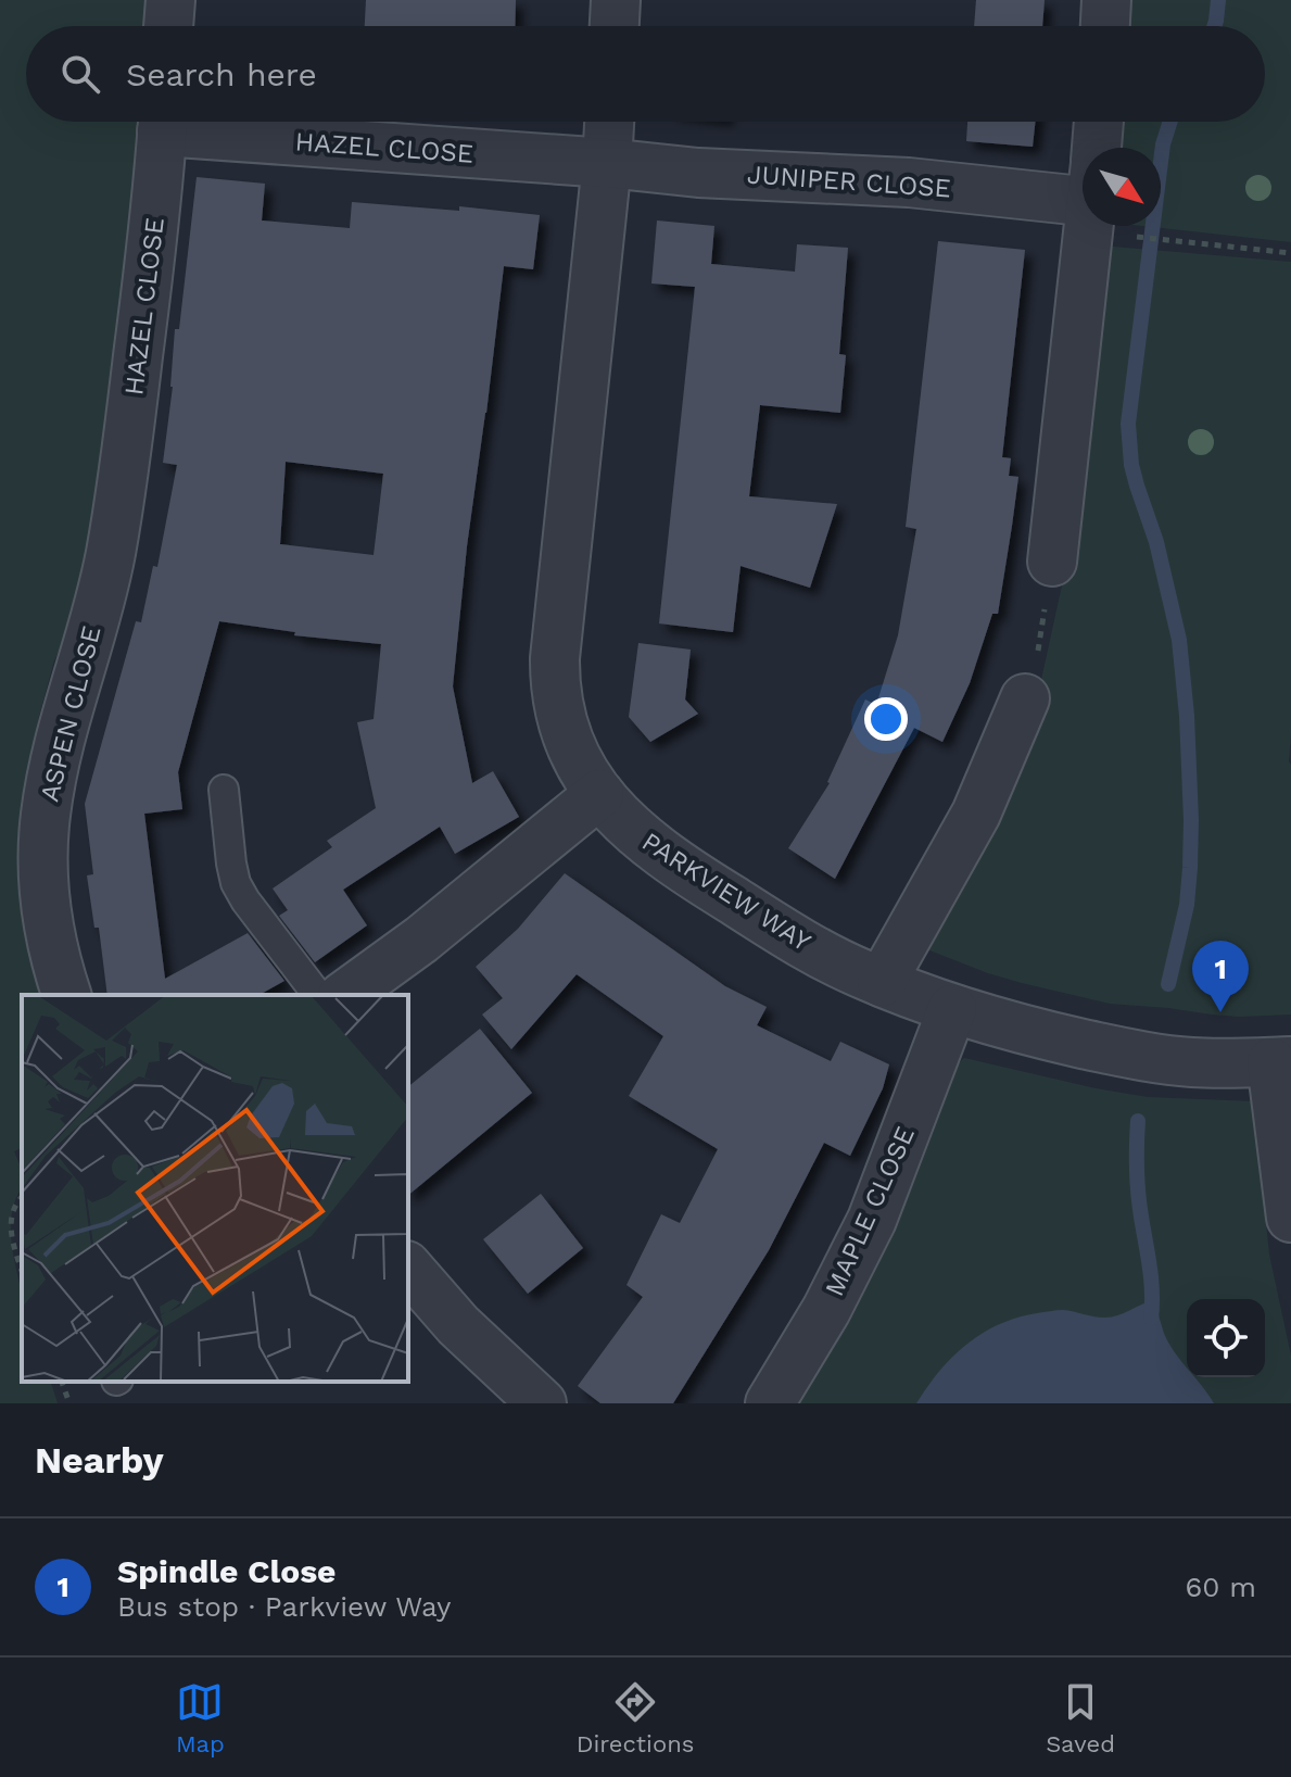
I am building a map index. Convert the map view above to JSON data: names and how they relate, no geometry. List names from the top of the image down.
{
  "streets": {
    "street": [
      "HAZEL CLOSE",
      "JUNIPER CLOSE",
      "ASPEN CLOSE",
      "PARKVIEW WAY",
      "MAPLE CLOSE"
    ]
  },
  "crossings": [
    ["HAZEL CLOSE", "JUNIPER CLOSE"],
    ["HAZEL CLOSE", "ASPEN CLOSE"],
    ["HAZEL CLOSE", "PARKVIEW WAY"],
    ["JUNIPER CLOSE", "PARKVIEW WAY"],
    ["PARKVIEW WAY", "MAPLE CLOSE"]
  ],
  "north": "bottom right",
  "page": {
    "search": "Search here",
    "pins": "1",
    "heading": "Nearby",
    "list": [
      {
        "mark": "1",
        "name": "Spindle Close",
        "note": "Bus stop · Parkview Way",
        "value": "60 m"
      }
    ],
    "nav": ["Map", "Directions", "Saved"]
  }
}
